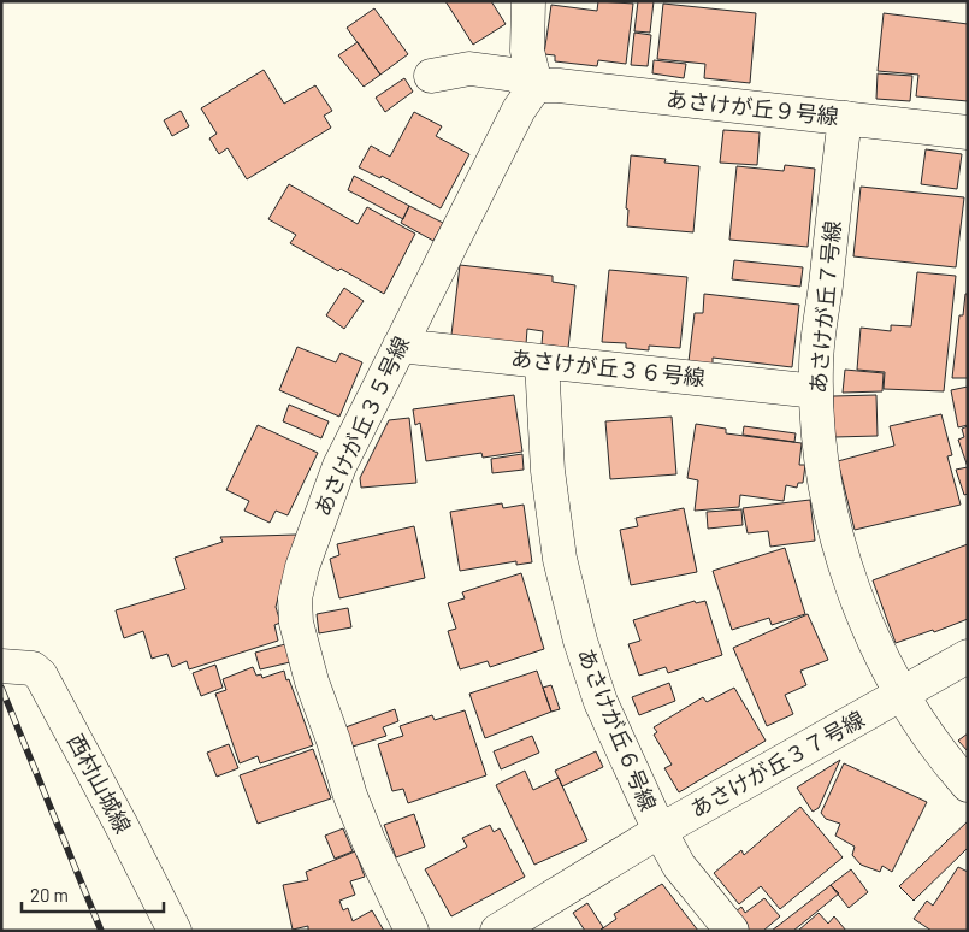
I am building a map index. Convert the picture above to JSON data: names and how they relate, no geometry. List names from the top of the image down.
{
  "streets": {
    "street": [
      "あさけが丘９号線",
      "あさけが丘７号線",
      "あさけが丘３６号線",
      "あさけが丘３５号線",
      "あさけが丘６号線",
      "あさけが丘３７号線",
      "西村山城線"
    ]
  },
  "crossings": [
    ["あさけが丘９号線", "あさけが丘７号線"],
    ["あさけが丘９号線", "あさけが丘３５号線"],
    ["あさけが丘７号線", "あさけが丘３６号線"],
    ["あさけが丘７号線", "あさけが丘３７号線"],
    ["あさけが丘３６号線", "あさけが丘３５号線"],
    ["あさけが丘３６号線", "あさけが丘６号線"],
    ["あさけが丘６号線", "あさけが丘３７号線"]
  ],
  "scale_bar": "20 m"
}
